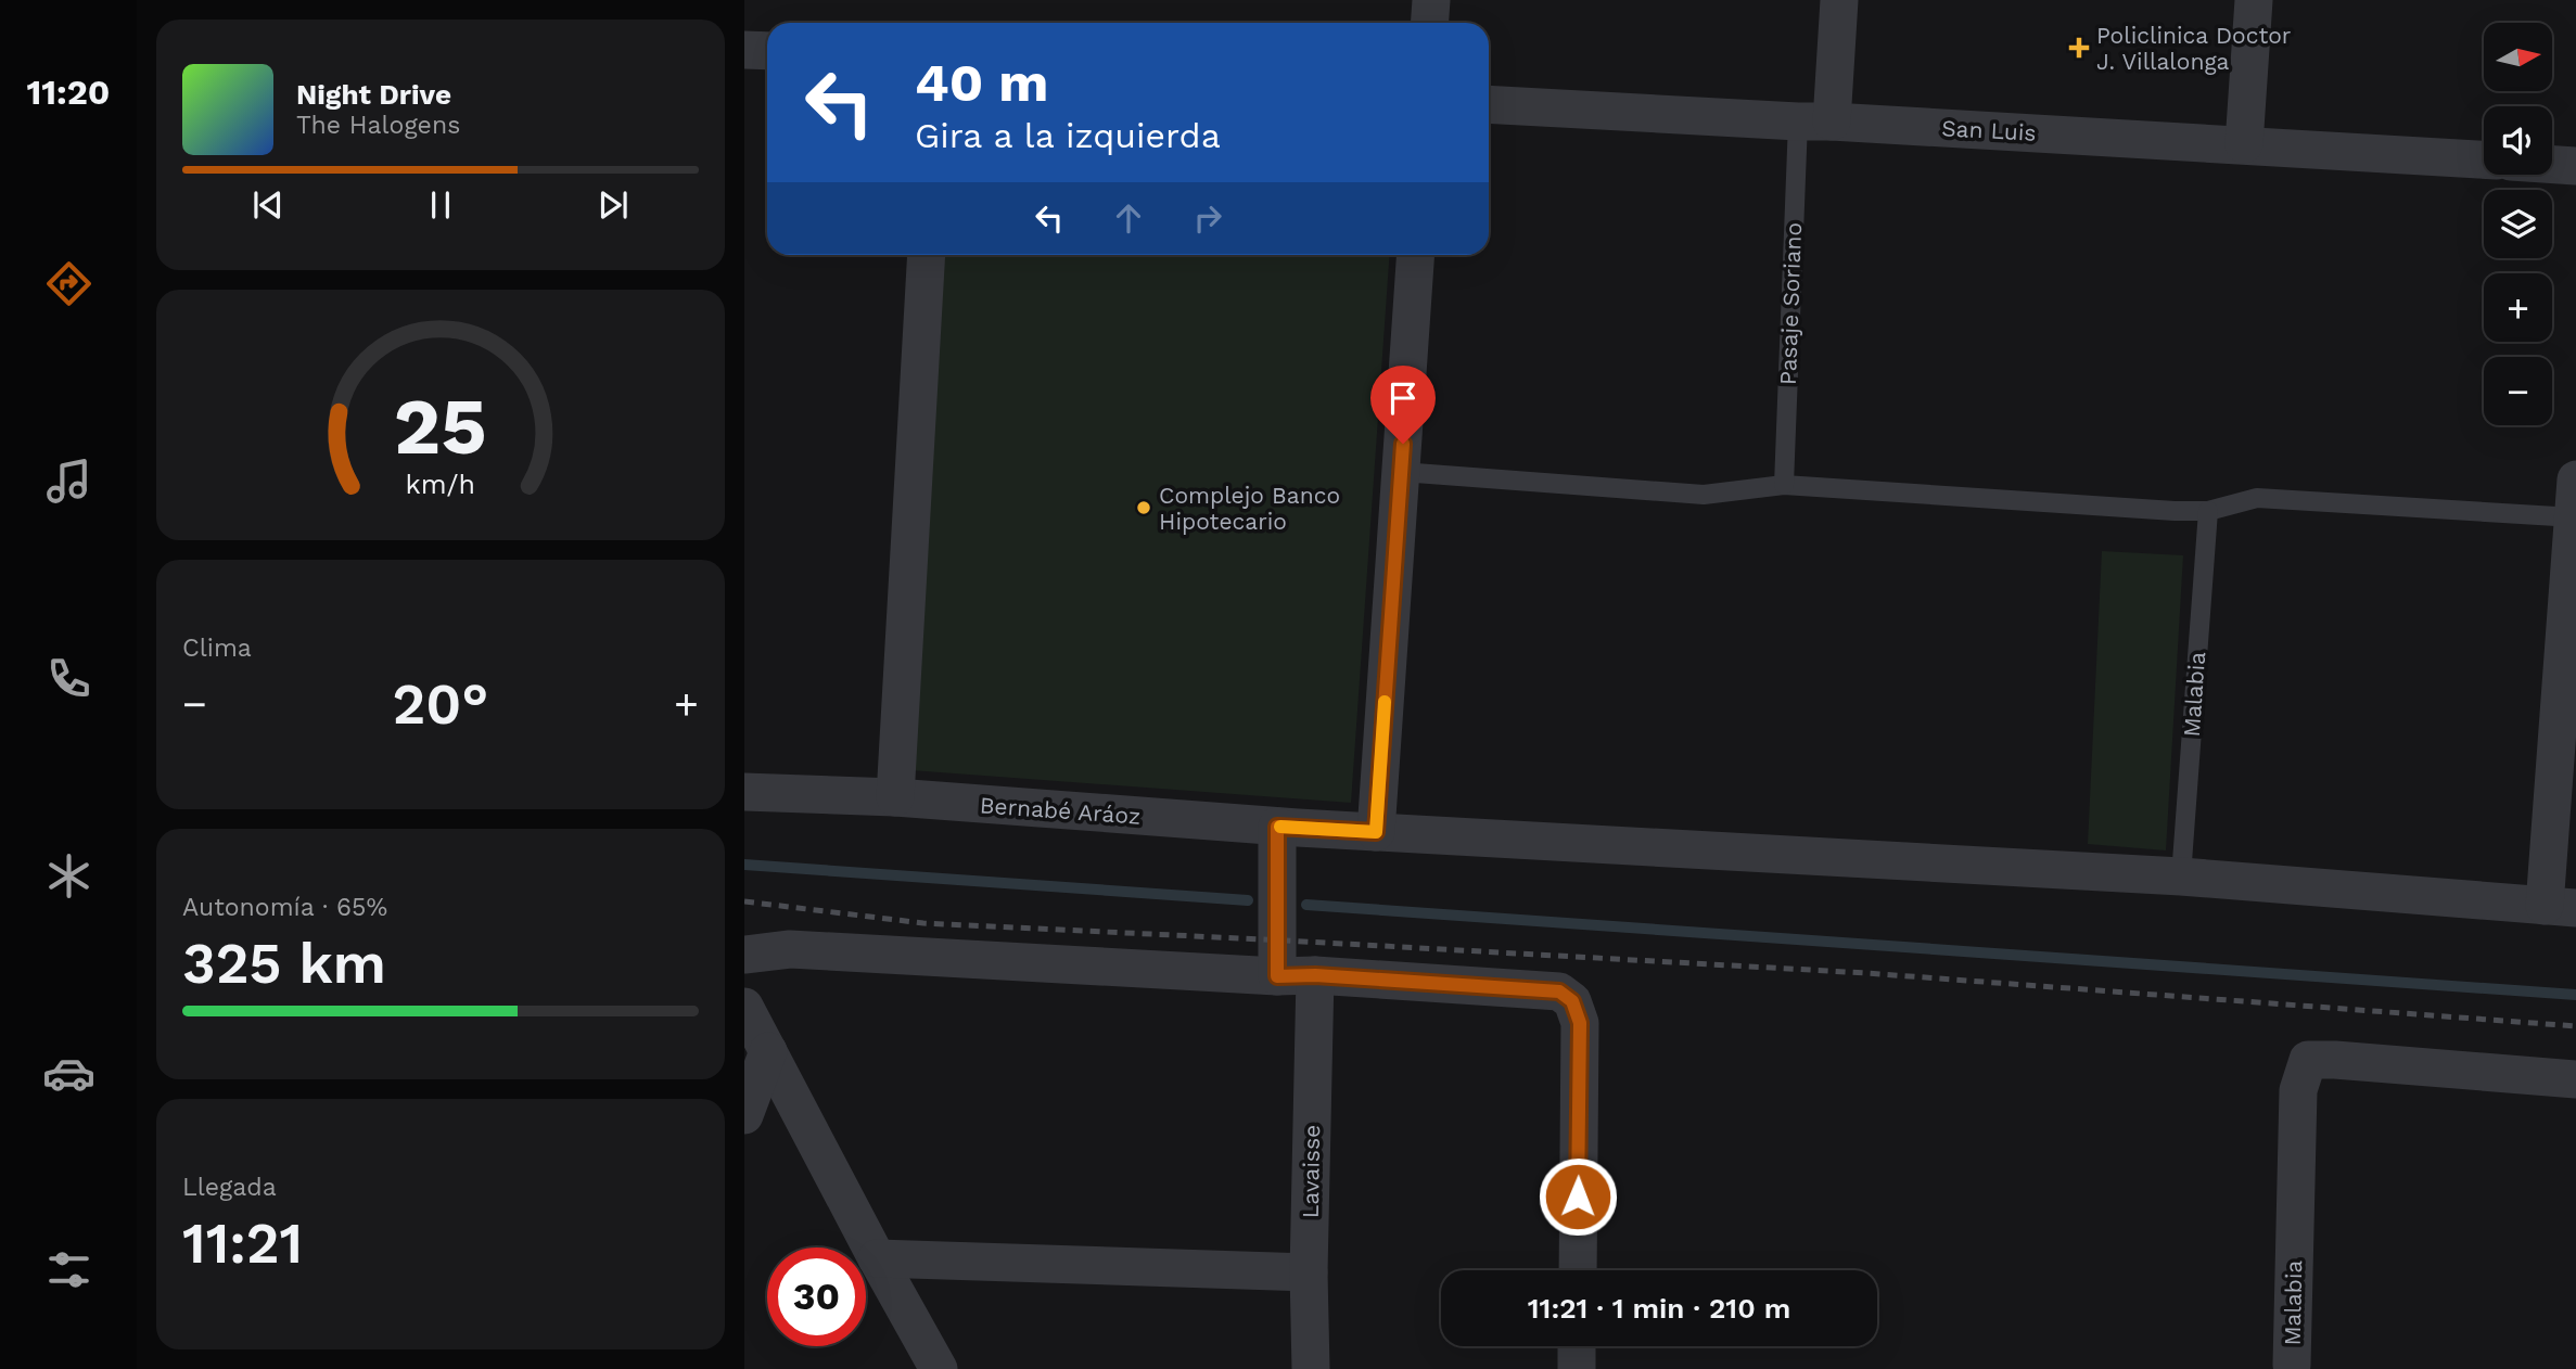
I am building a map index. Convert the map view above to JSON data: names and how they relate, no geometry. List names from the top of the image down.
{
  "streets": {
    "street": [
      "San Luis",
      "Pasaje Soriano",
      "Malabia",
      "Bernabé Aráoz",
      "Lavaisse"
    ]
  },
  "crossings": [
    ["San Luis", "Pasaje Soriano"],
    ["Malabia", "Bernabé Aráoz"]
  ],
  "places": {
    "health": ["Policlinica Doctor J. Villalonga"],
    "other": ["Complejo Banco Hipotecario"]
  },
  "north": "right",
  "page": {
    "tabs": "11:20",
    "map_buttons": ["+", "−"],
    "turn": ["40 m", "Gira a la izquierda"],
    "song": ["Night Drive", "The Halogens"],
    "tile": [
      "Clima",
      ["Autonomía · 65%", "325 km"],
      ["Llegada", "11:21"]
    ],
    "heat": ["−", "20°", "+"],
    "limit": "30",
    "trip": "11:21 · 1 min · 210 m",
    "gauge": ["25", "km/h"]
  }
}
